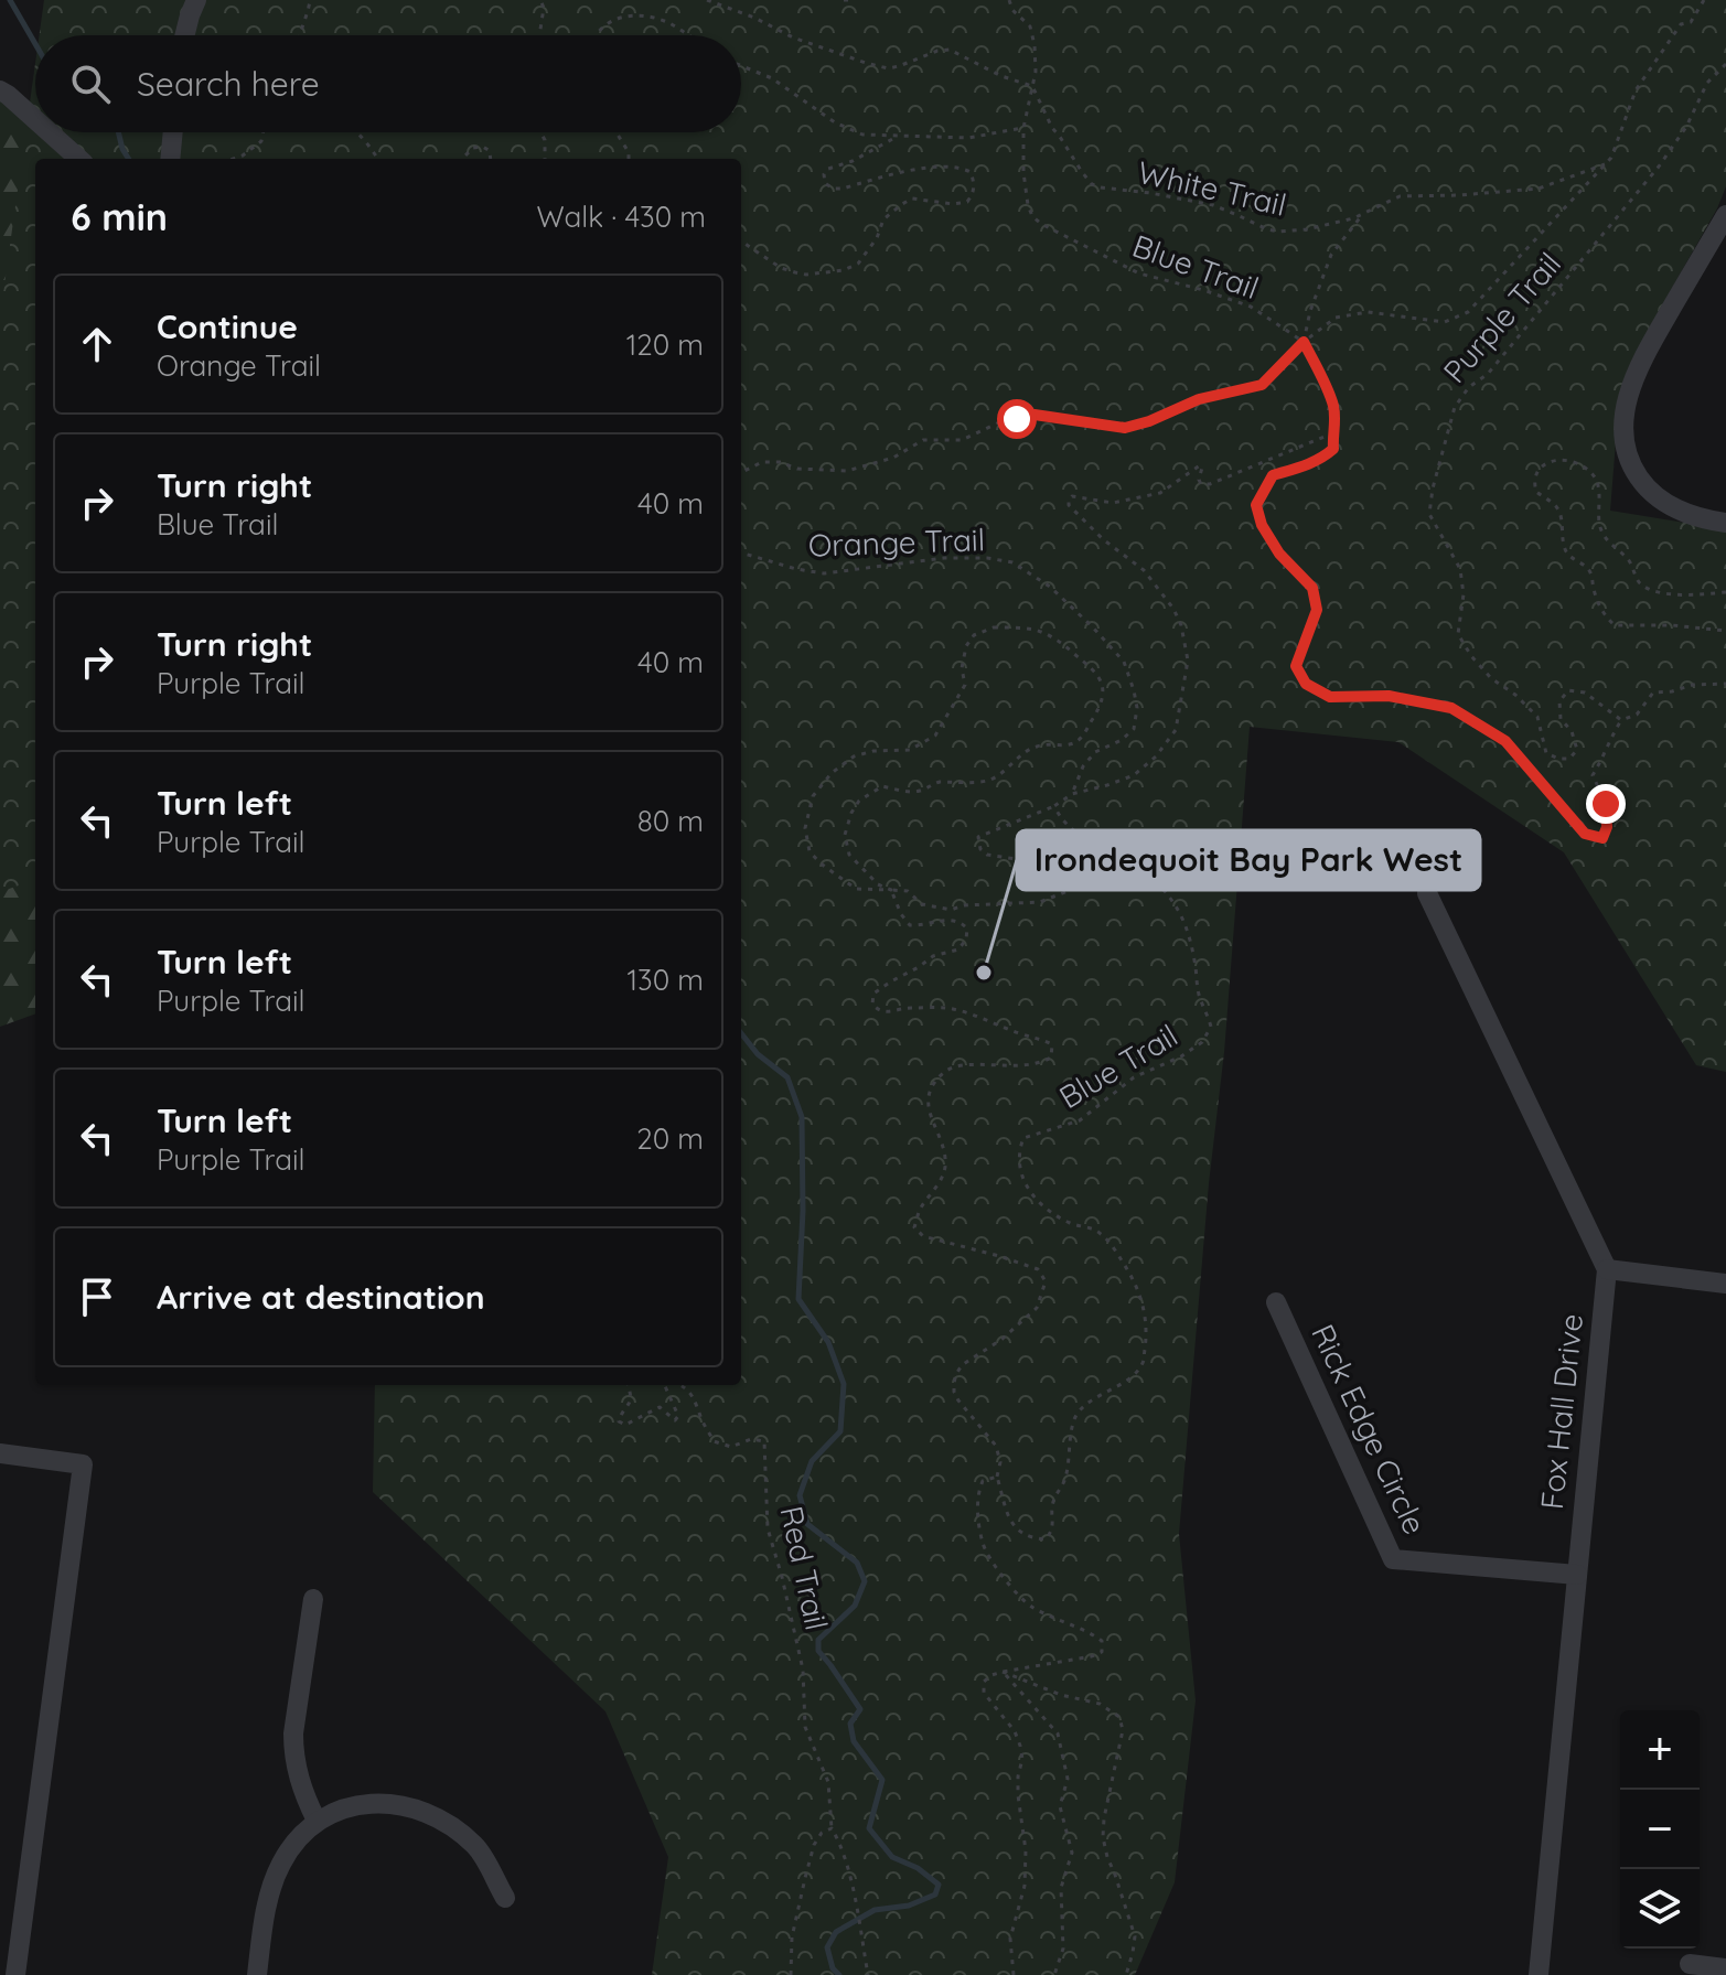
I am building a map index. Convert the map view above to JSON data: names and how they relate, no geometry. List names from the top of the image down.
{
  "streets": {
    "street": ["Fox Hall Drive", "Rick Edge Circle"],
    "path": [
      "White Trail",
      "Blue Trail",
      "Purple Trail",
      "Orange Trail",
      "Red Trail"
    ]
  },
  "crossings": [
    ["White Trail", "Blue Trail"],
    ["White Trail", "Purple Trail"],
    ["Blue Trail", "Purple Trail"],
    ["Fox Hall Drive", "Rick Edge Circle"]
  ],
  "places": ["Irondequoit Bay Park West"],
  "page": {
    "search": "Search here",
    "heading": ["6 min", "Walk · 430 m"],
    "list": [
      ["Continue", "Orange Trail", "120 m"],
      ["Turn right", "Blue Trail", "40 m"],
      ["Turn right", "Purple Trail", "40 m"],
      ["Turn left", "Purple Trail", "80 m"],
      ["Turn left", "Purple Trail", "130 m"],
      ["Turn left", "Purple Trail", "20 m"],
      "Arrive at destination"
    ],
    "map_buttons": ["+", "−"]
  }
}
